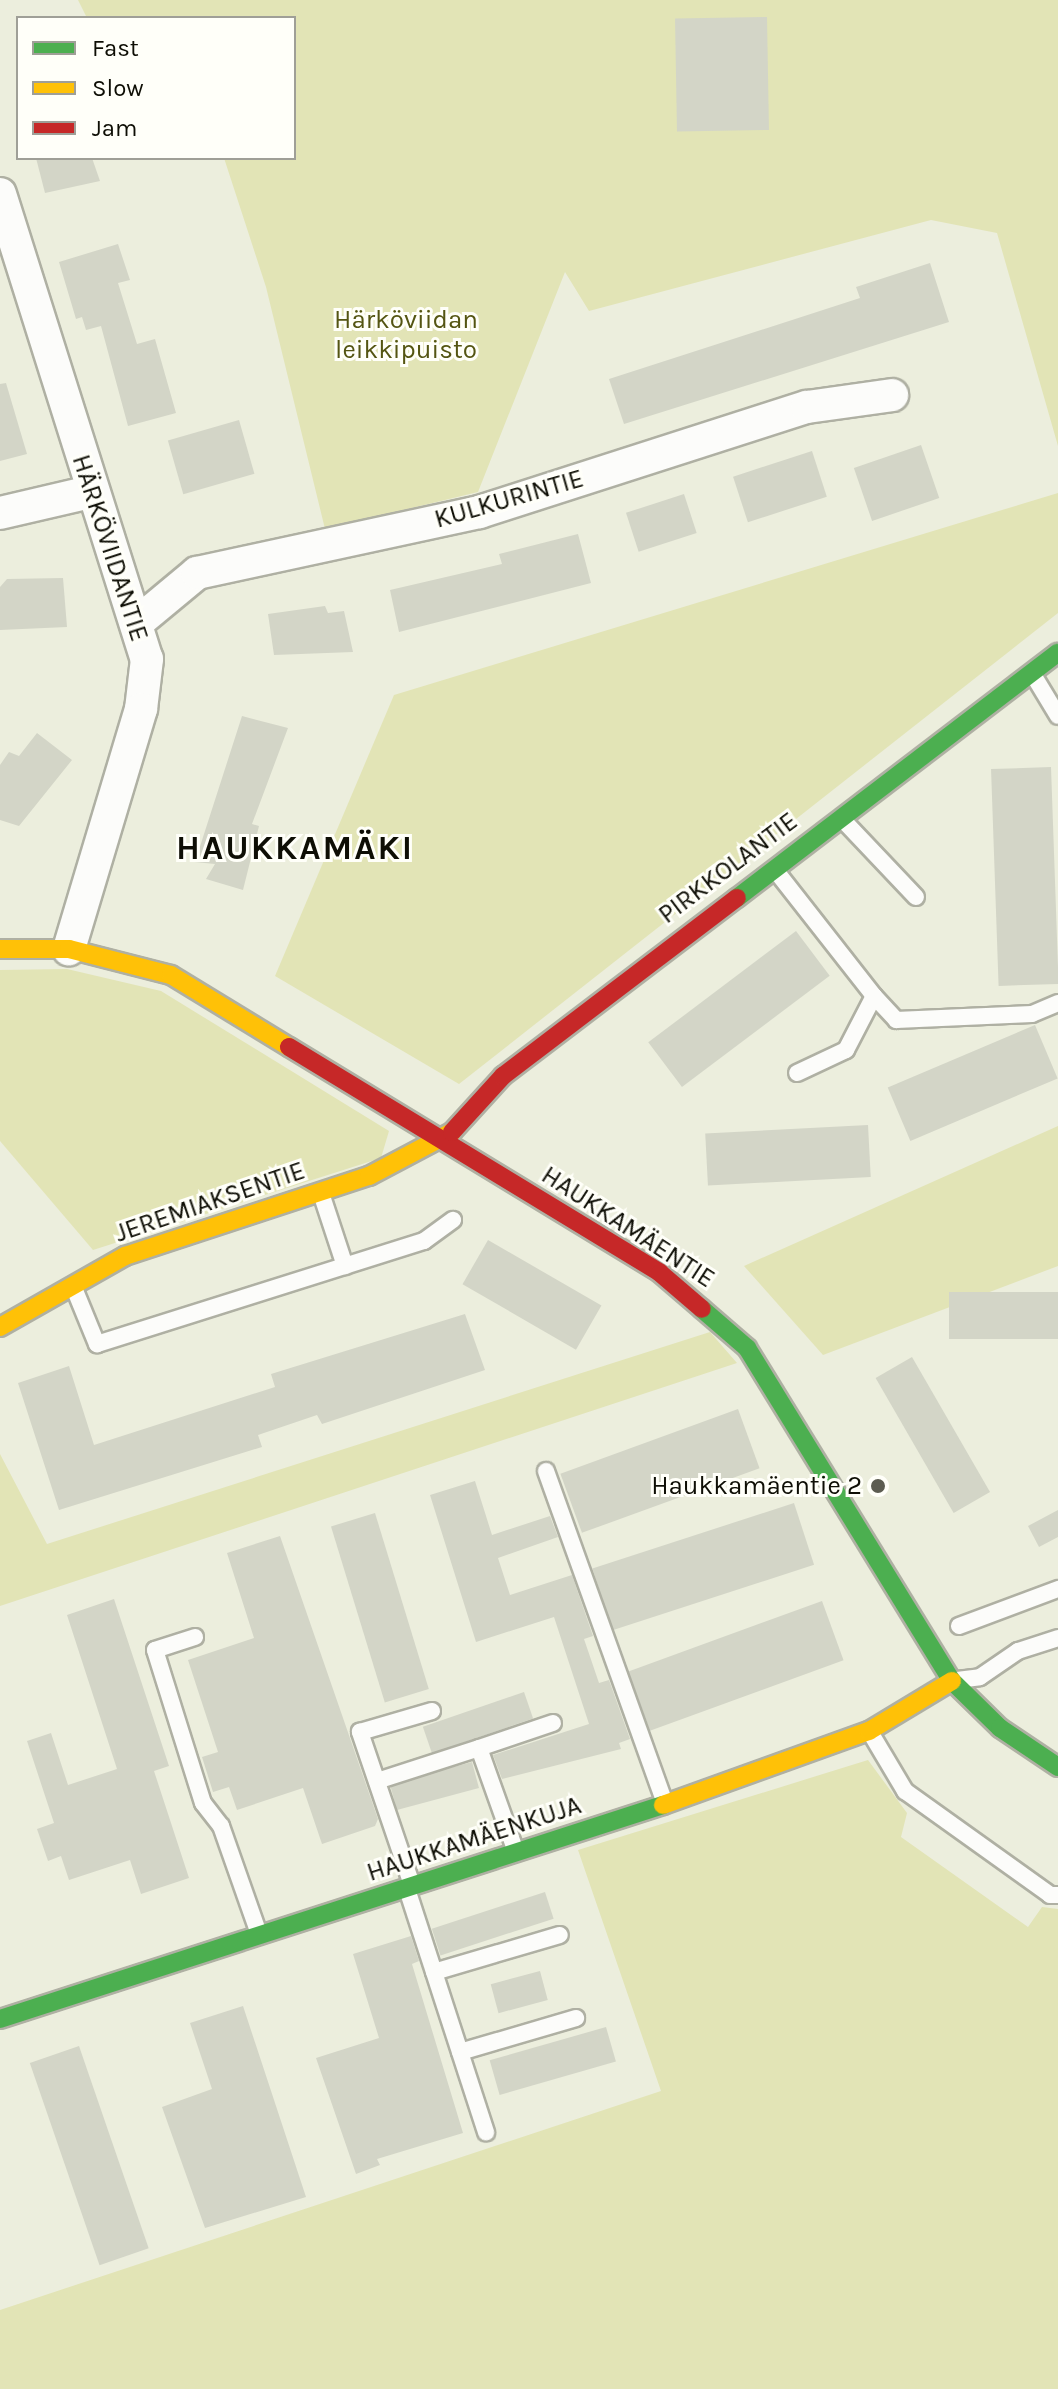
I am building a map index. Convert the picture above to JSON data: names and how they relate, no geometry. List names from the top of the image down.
{
  "streets": {
    "street": [
      "KULKURINTIE",
      "HÄRKÖVIIDANTIE",
      "PIRKKOLANTIE",
      "JEREMIAKSENTIE",
      "HAUKKAMÄENTIE",
      "HAUKKAMÄENKUJA"
    ]
  },
  "crossings": [
    ["KULKURINTIE", "HÄRKÖVIIDANTIE"],
    ["HÄRKÖVIIDANTIE", "HAUKKAMÄENTIE"],
    ["PIRKKOLANTIE", "JEREMIAKSENTIE"],
    ["PIRKKOLANTIE", "HAUKKAMÄENTIE"],
    ["JEREMIAKSENTIE", "HAUKKAMÄENTIE"],
    ["HAUKKAMÄENTIE", "HAUKKAMÄENKUJA"]
  ],
  "districts": ["HAUKKAMÄKI"],
  "parks": ["Härköviidan leikkipuisto"],
  "places": ["Haukkamäentie 2"],
  "legend": ["Fast", "Slow", "Jam"]
}
